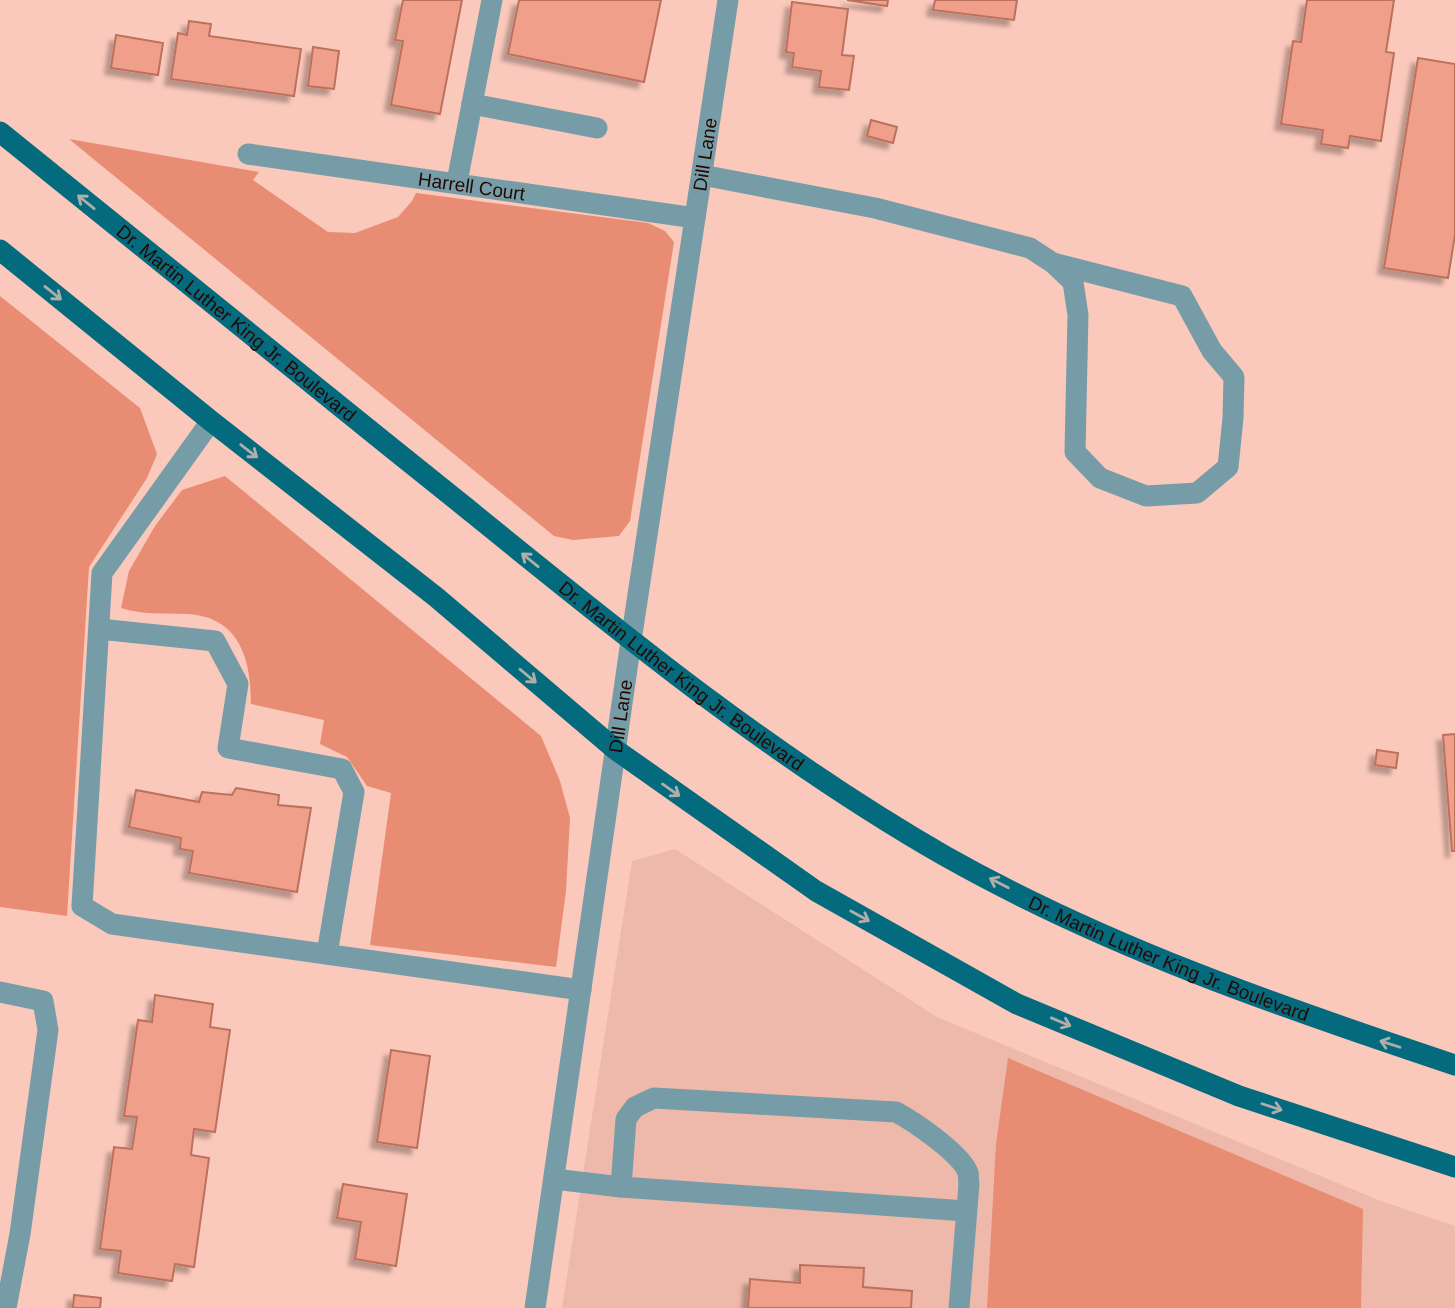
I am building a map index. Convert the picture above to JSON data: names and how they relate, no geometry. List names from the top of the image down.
{
  "streets": {
    "main road": ["Dr. Martin Luther King Jr. Boulevard"],
    "street": ["Dill Lane", "Harrell Court"]
  },
  "crossings": [
    ["Dill Lane", "Harrell Court"],
    ["Dill Lane", "Dr. Martin Luther King Jr. Boulevard"]
  ]
}
